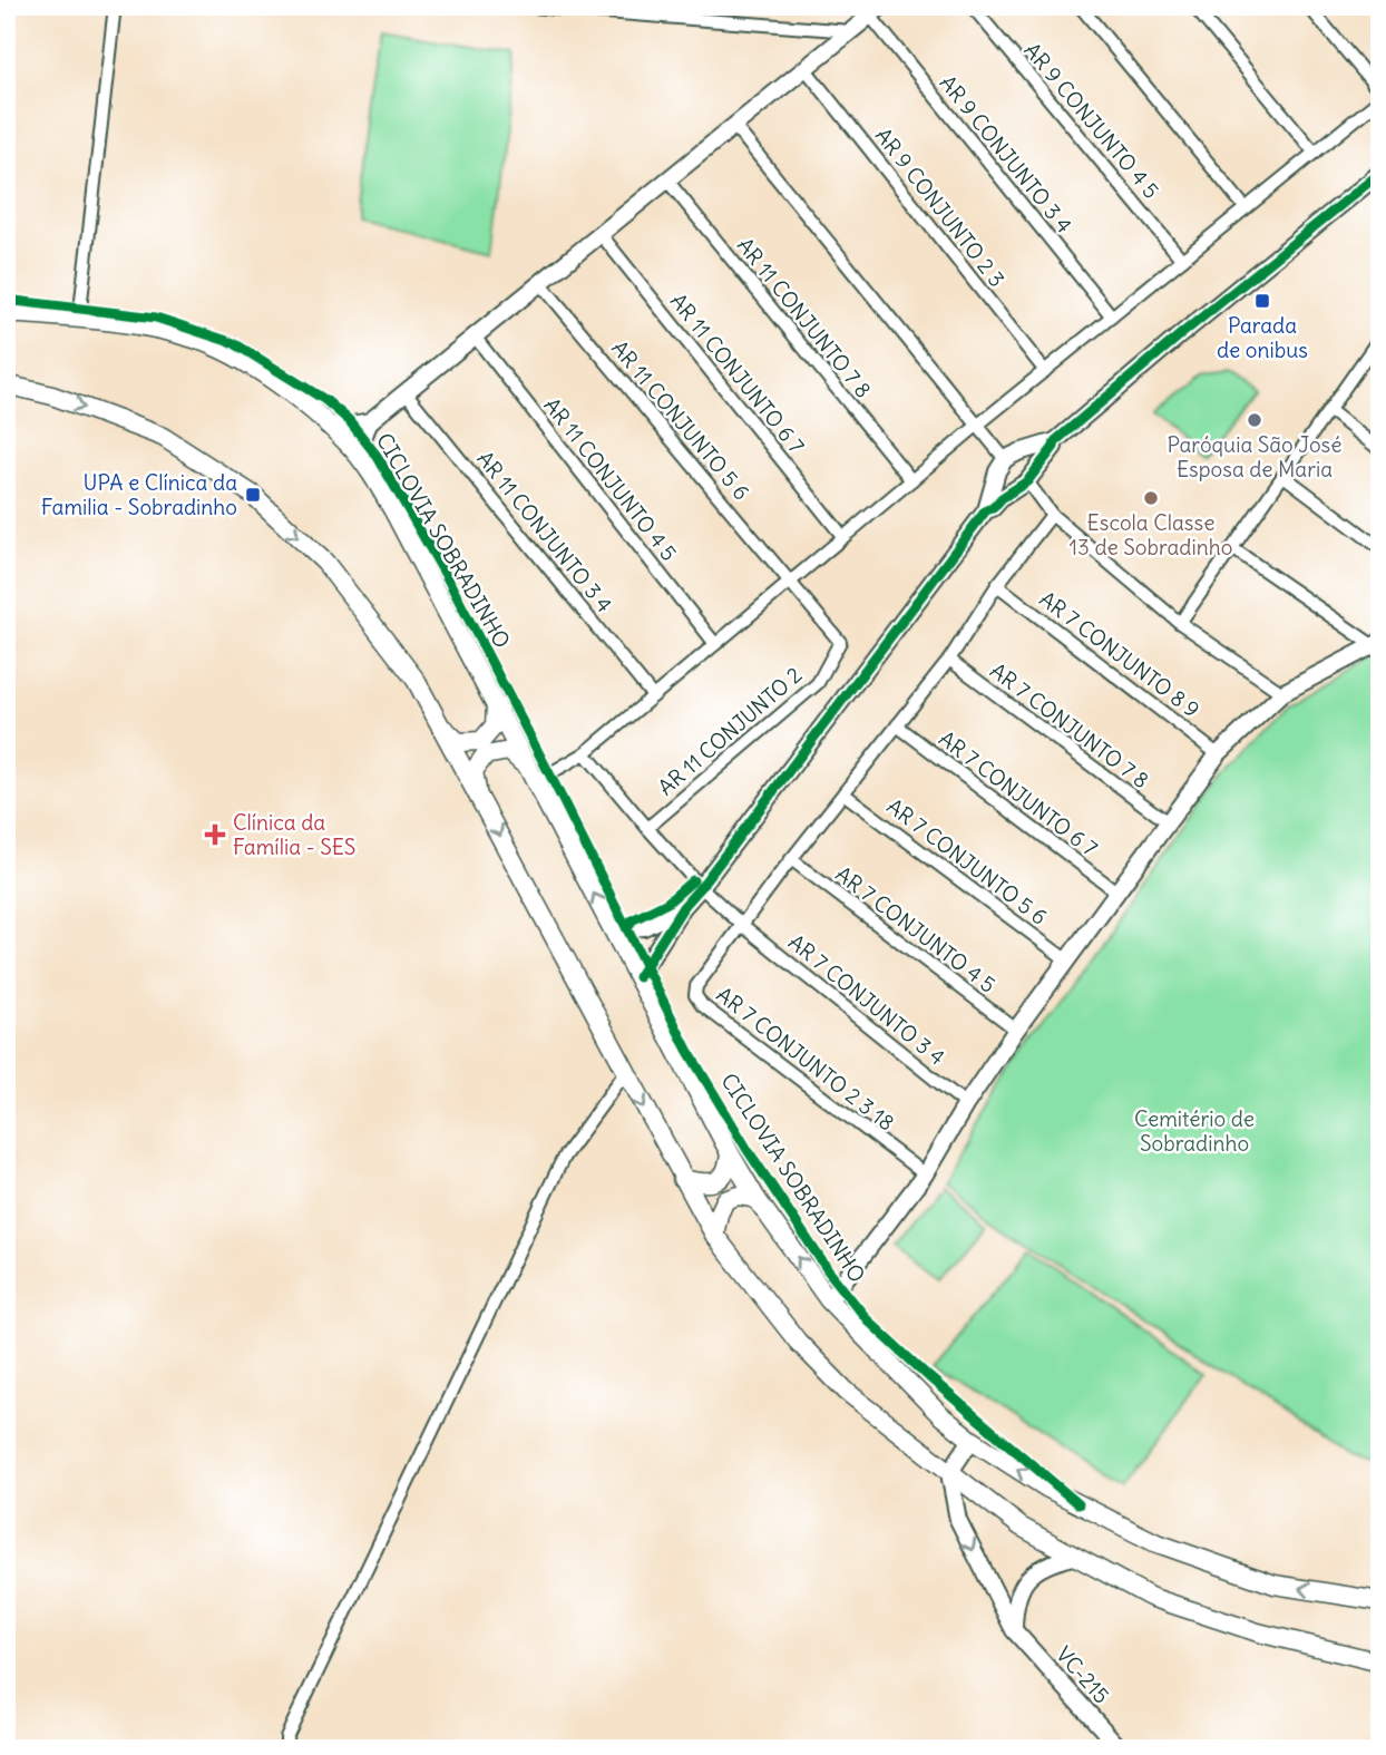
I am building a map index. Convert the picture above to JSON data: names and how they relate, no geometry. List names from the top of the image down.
{
  "streets": {
    "street": [
      "AR 9 CONJUNTO 4 5",
      "AR 9 CONJUNTO 3 4",
      "AR 9 CONJUNTO 2 3",
      "AR 11 CONJUNTO 7 8",
      "AR 11 CONJUNTO 6 7",
      "AR 11 CONJUNTO 5 6",
      "AR 11 CONJUNTO 4 5",
      "AR 11 CONJUNTO 3 4",
      "AR 7 CONJUNTO 8 9",
      "AR 7 CONJUNTO 7 8",
      "AR 11 CONJUNTO 2",
      "AR 7 CONJUNTO 6 7",
      "AR 7 CONJUNTO 5 6",
      "AR 7 CONJUNTO 4 5",
      "AR 7 CONJUNTO 3 4",
      "AR 7 CONJUNTO 2 3 18",
      "VC-215"
    ],
    "cycle path": ["CICLOVIA SOBRADINHO"]
  },
  "crossings": [
    ["AR 11 CONJUNTO 5 6", "AR 11 CONJUNTO 2"],
    ["AR 11 CONJUNTO 2", "AR 7 CONJUNTO 3 4"],
    ["AR 7 CONJUNTO 3 4", "AR 7 CONJUNTO 2 3 18"]
  ],
  "parks": ["Cemitério de Sobradinho"],
  "places": {
    "transit": ["Parada de onibus", "UPA e Clínica da Familia - Sobradinho"],
    "other": ["Paróquia São José Esposa de Maria", "Escola Classe 13 de Sobradinho"],
    "health": ["Clínica da Família - SES"]
  }
}
